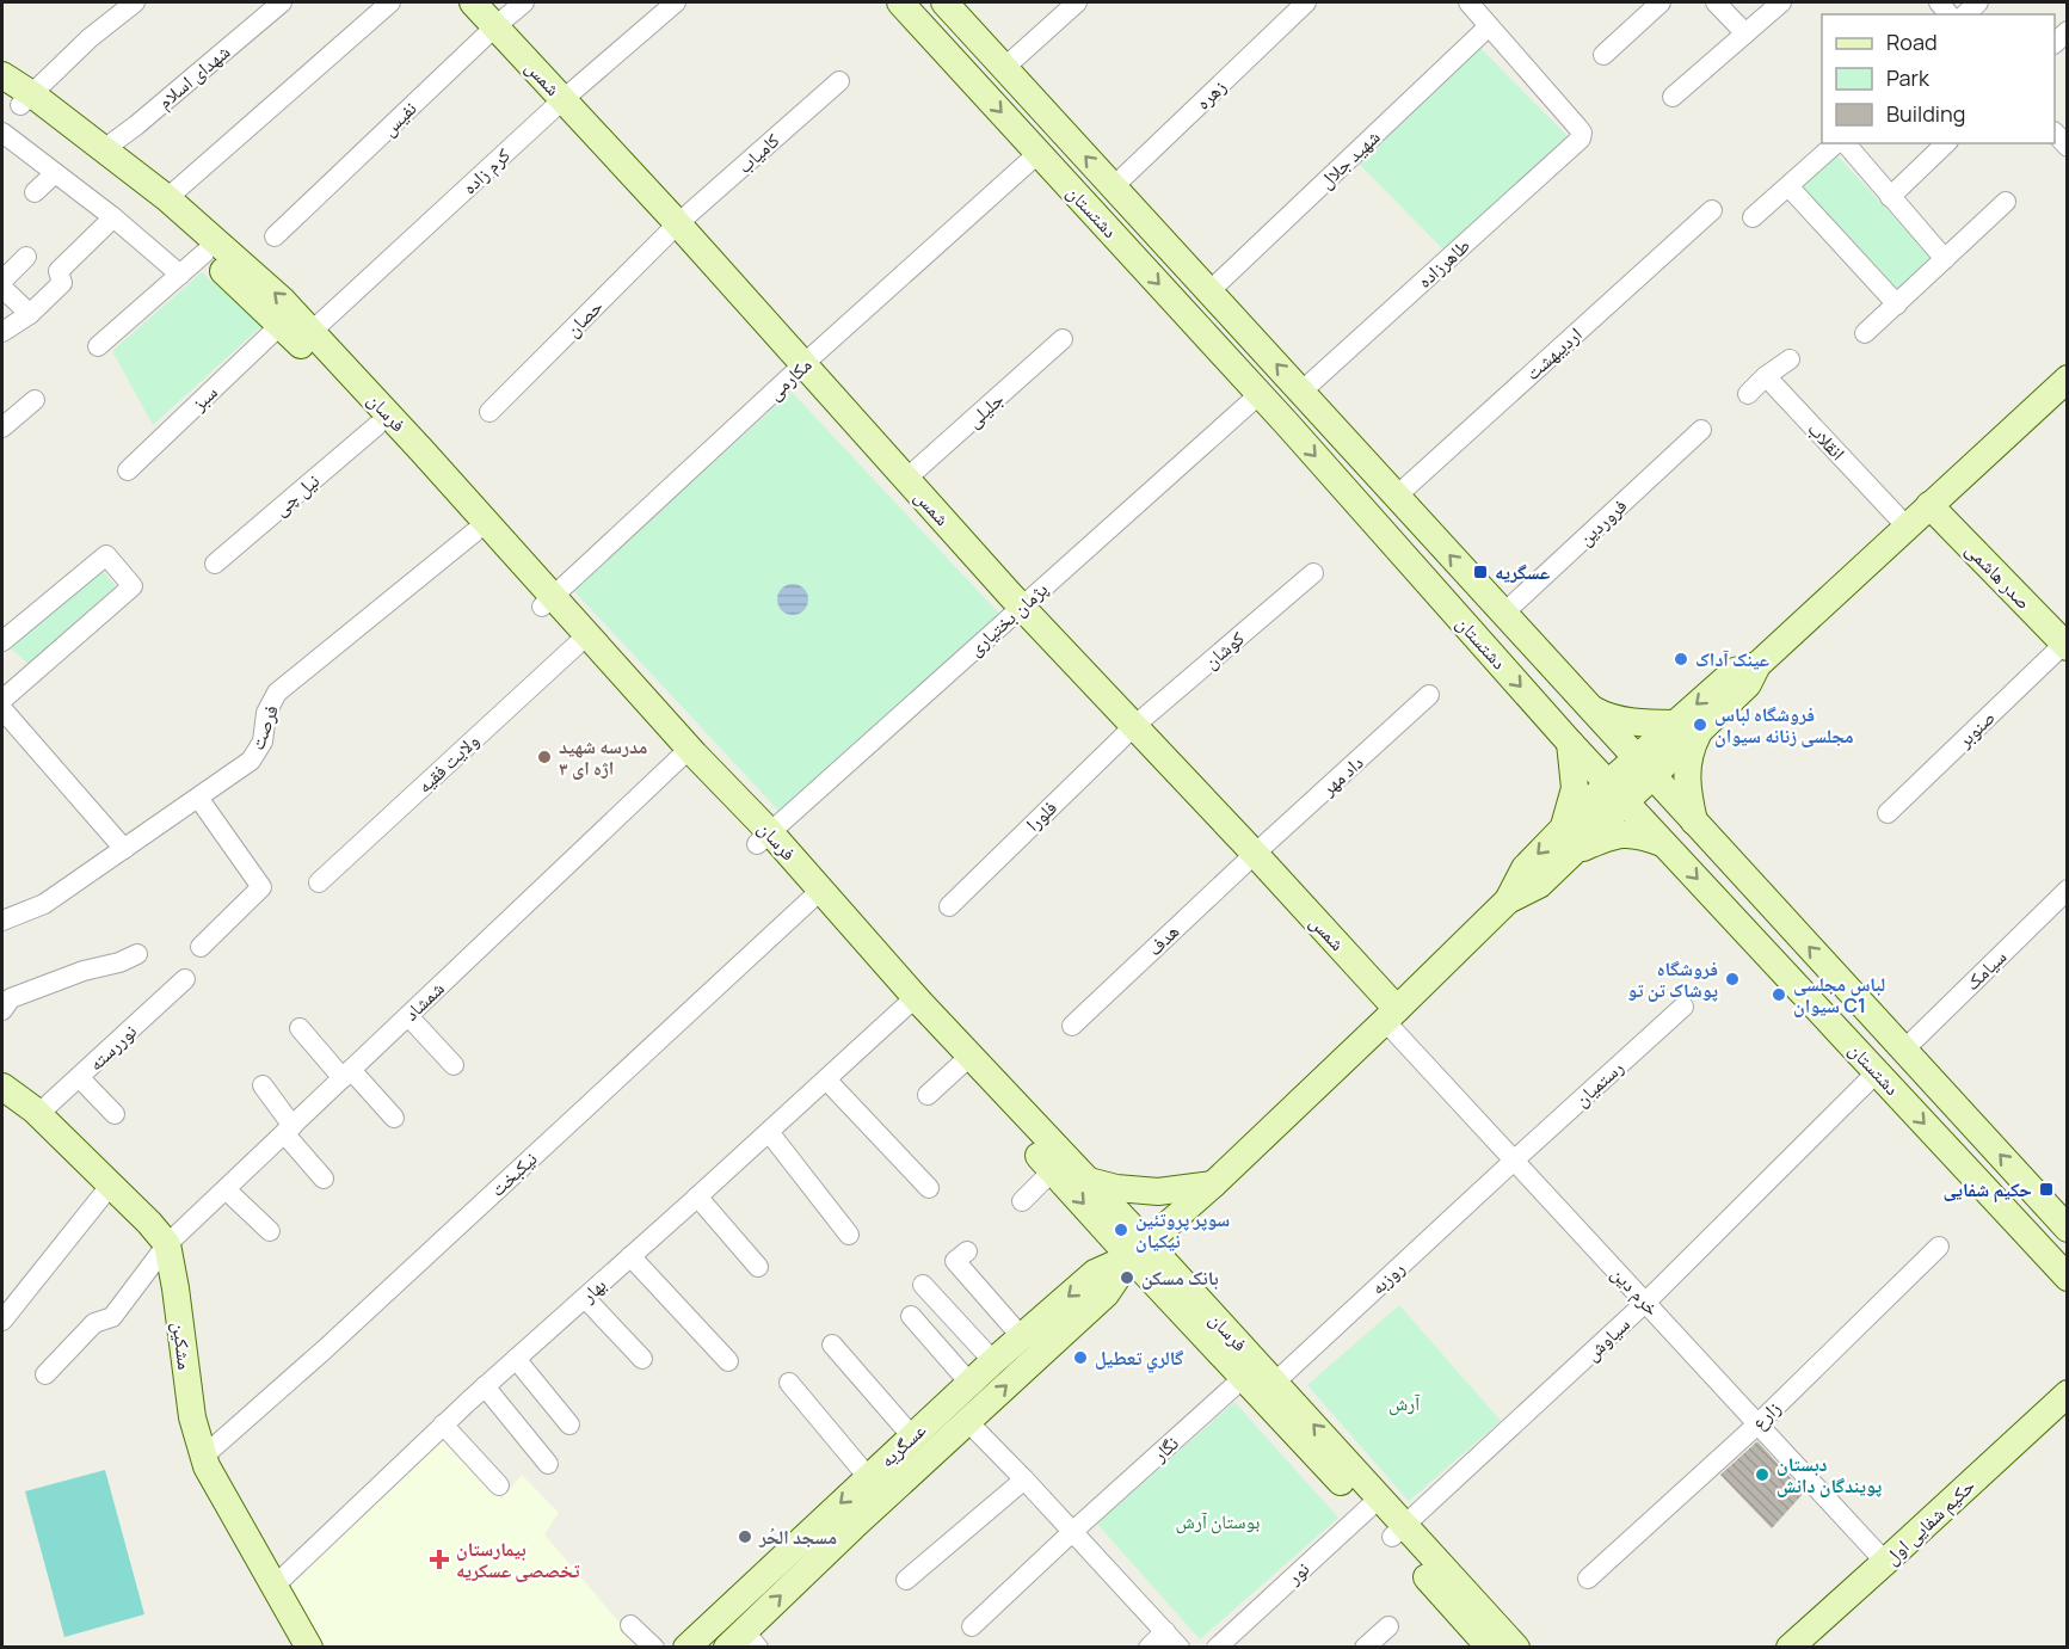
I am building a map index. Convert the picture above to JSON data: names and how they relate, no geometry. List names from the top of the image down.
{
  "streets": {
    "street": [
      "شهدای اسلام",
      "شمس",
      "زهره",
      "نفیس",
      "کامیاب",
      "شهید جلال",
      "کرم زاده",
      "دشتستان",
      "طاهرزاده",
      "حصان",
      "اردیبهشت",
      "مکارمی",
      "سبز",
      "جلیلی",
      "فرسان",
      "انقلاب",
      "نیل چی",
      "فروردین",
      "صدر هاشمی",
      "پژمان بختیاری",
      "کوشان",
      "فرصت",
      "صنوبر",
      "ولایت فقیه",
      "داد مهر",
      "فلورا",
      "هدف",
      "سیامک",
      "شمشاد",
      "نوررسته",
      "رستمیان",
      "نیکبخت",
      "روزبه",
      "بهار",
      "خرم دین",
      "سیاوش",
      "مشکین",
      "زارع",
      "عسگریه",
      "نگار",
      "حکیم شفایی اول",
      "نور"
    ]
  },
  "crossings": [
    ["شهدای اسلام", "فرسان"],
    ["شمس", "نفیس"],
    ["شمس", "کامیاب"],
    ["شمس", "کرم زاده"],
    ["شمس", "حصان"],
    ["شمس", "مکارمی"],
    ["شمس", "جلیلی"],
    ["شمس", "پژمان بختیاری"],
    ["شمس", "کوشان"],
    ["شمس", "داد مهر"],
    ["شمس", "فلورا"],
    ["شمس", "هدف"],
    ["شمس", "خرم دین"],
    ["شمس", "عسگریه"],
    ["زهره", "دشتستان"],
    ["کامیاب", "حصان"],
    ["شهید جلال", "دشتستان"],
    ["شهید جلال", "طاهرزاده"],
    ["کرم زاده", "سبز"],
    ["کرم زاده", "فرسان"],
    ["دشتستان", "طاهرزاده"],
    ["دشتستان", "اردیبهشت"],
    ["دشتستان", "مکارمی"],
    ["دشتستان", "فروردین"],
    ["دشتستان", "پژمان بختیاری"],
    ["دشتستان", "سیامک"],
    ["دشتستان", "سیاوش"],
    ["دشتستان", "عسگریه"],
    ["مکارمی", "فرسان"],
    ["سبز", "فرسان"],
    ["فرسان", "نیل چی"],
    ["فرسان", "پژمان بختیاری"],
    ["فرسان", "فرصت"],
    ["فرسان", "ولایت فقیه"],
    ["فرسان", "شمشاد"],
    ["فرسان", "نیکبخت"],
    ["فرسان", "روزبه"],
    ["فرسان", "بهار"],
    ["فرسان", "سیاوش"],
    ["فرسان", "عسگریه"],
    ["فرسان", "نگار"],
    ["فرسان", "نور"],
    ["انقلاب", "عسگریه"],
    ["صدر هاشمی", "صنوبر"],
    ["صدر هاشمی", "عسگریه"],
    ["کوشان", "فلورا"],
    ["داد مهر", "هدف"],
    ["شمشاد", "مشکین"],
    ["رستمیان", "روزبه"],
    ["رستمیان", "خرم دین"],
    ["نیکبخت", "مشکین"],
    ["روزبه", "خرم دین"],
    ["روزبه", "نگار"],
    ["بهار", "مشکین"],
    ["خرم دین", "سیاوش"],
    ["خرم دین", "زارع"],
    ["خرم دین", "عسگریه"],
    ["خرم دین", "حکیم شفایی اول"]
  ],
  "parks": ["آرش", "بوستان آرش"],
  "places": {
    "transit": ["عسگریه", "حکیم شفایی"],
    "other": [
      "عینک آداک",
      "فروشگاه لباس مجلسی زنانه سیوان",
      "مدرسه شهید اژه ای ۳",
      "فروشگاه پوشاک تن تو",
      "لباس مجلسی سیوان C1",
      "سوپر پروتئین نیکیان",
      "بانک مسکن",
      "گالري تعطيل",
      "دبستان پویندگان دانش",
      "مسجد الحُر"
    ],
    "health": ["بیمارستان تخصصی عسکریه"]
  },
  "legend": ["Road", "Park", "Building"]
}
